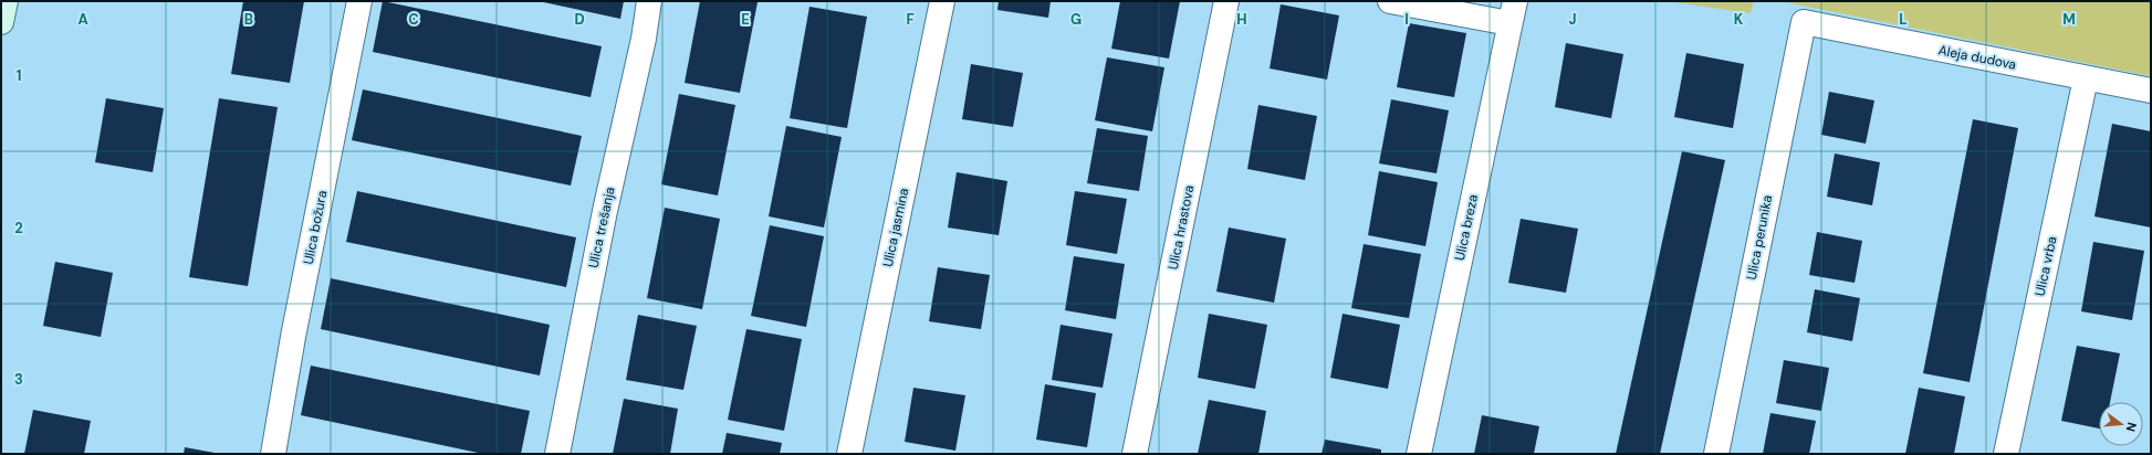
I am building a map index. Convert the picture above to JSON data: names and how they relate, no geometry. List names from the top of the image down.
{
  "streets": {
    "street": [
      "Aleja dudova",
      "Ulica božura",
      "Ulica trešanja",
      "Ulica jasmina",
      "Ulica hrastova",
      "Ulica breza",
      "Ulica perunika",
      "Ulica vrba"
    ]
  },
  "crossings": [
    ["Aleja dudova", "Ulica perunika"],
    ["Aleja dudova", "Ulica vrba"]
  ],
  "north": "right",
  "grid": {
    "columns": [
      "A",
      "B",
      "C",
      "D",
      "E",
      "F",
      "G",
      "H",
      "I",
      "J",
      "K",
      "L",
      "M"
    ],
    "rows": ["1", "2", "3"]
  }
}
